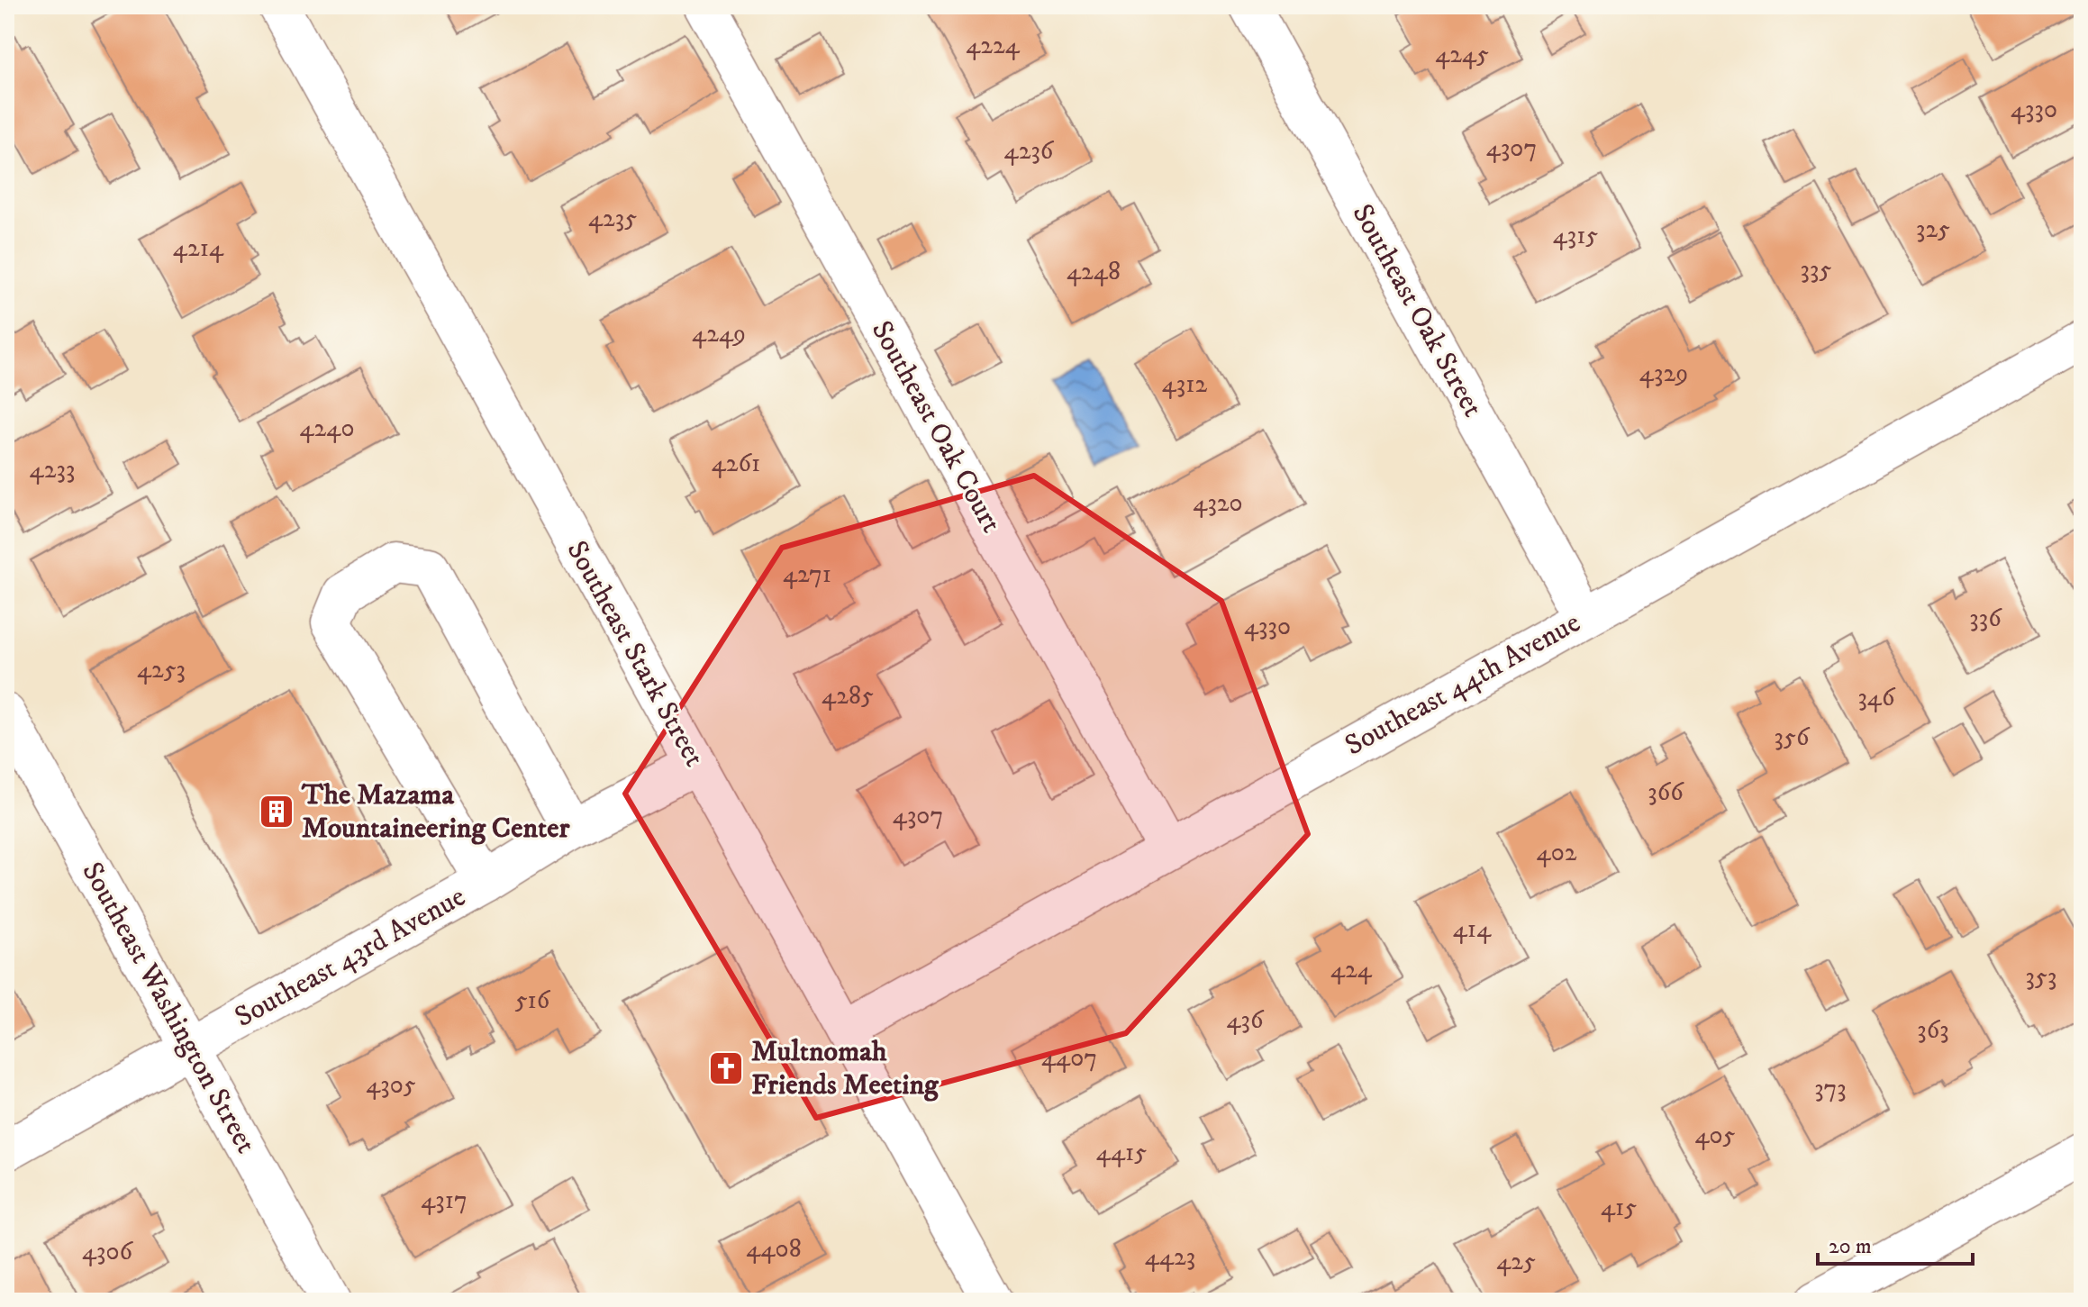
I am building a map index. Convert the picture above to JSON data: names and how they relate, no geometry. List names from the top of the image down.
{
  "streets": {
    "street": [
      "Southeast Oak Street",
      "Southeast Oak Court",
      "Southeast Stark Street",
      "Southeast 44th Avenue",
      "Southeast 43rd Avenue",
      "Southeast Washington Street"
    ]
  },
  "crossings": [
    ["Southeast Oak Street", "Southeast 44th Avenue"],
    ["Southeast Oak Court", "Southeast 44th Avenue"],
    ["Southeast Stark Street", "Southeast 44th Avenue"],
    ["Southeast Stark Street", "Southeast 43rd Avenue"],
    ["Southeast 43rd Avenue", "Southeast Washington Street"]
  ],
  "places": {
    "building": ["The Mazama Mountaineering Center"],
    "church": ["Multnomah Friends Meeting"]
  },
  "house_numbers": [
    "4224",
    "4245",
    "4330",
    "4307",
    "4236",
    "4235",
    "325",
    "4315",
    "4214",
    "335",
    "4248",
    "4249",
    "4329",
    "4312",
    "4240",
    "4261",
    "4233",
    "4320",
    "4271",
    "336",
    "4330",
    "4253",
    "4285",
    "346",
    "356",
    "366",
    "4307",
    "402",
    "414",
    "424",
    "353",
    "516",
    "436",
    "363",
    "4407",
    "4305",
    "373",
    "405",
    "4415",
    "4317",
    "415",
    "4408",
    "4306",
    "4423",
    "425"
  ],
  "scale_bar": "20 m"
}
